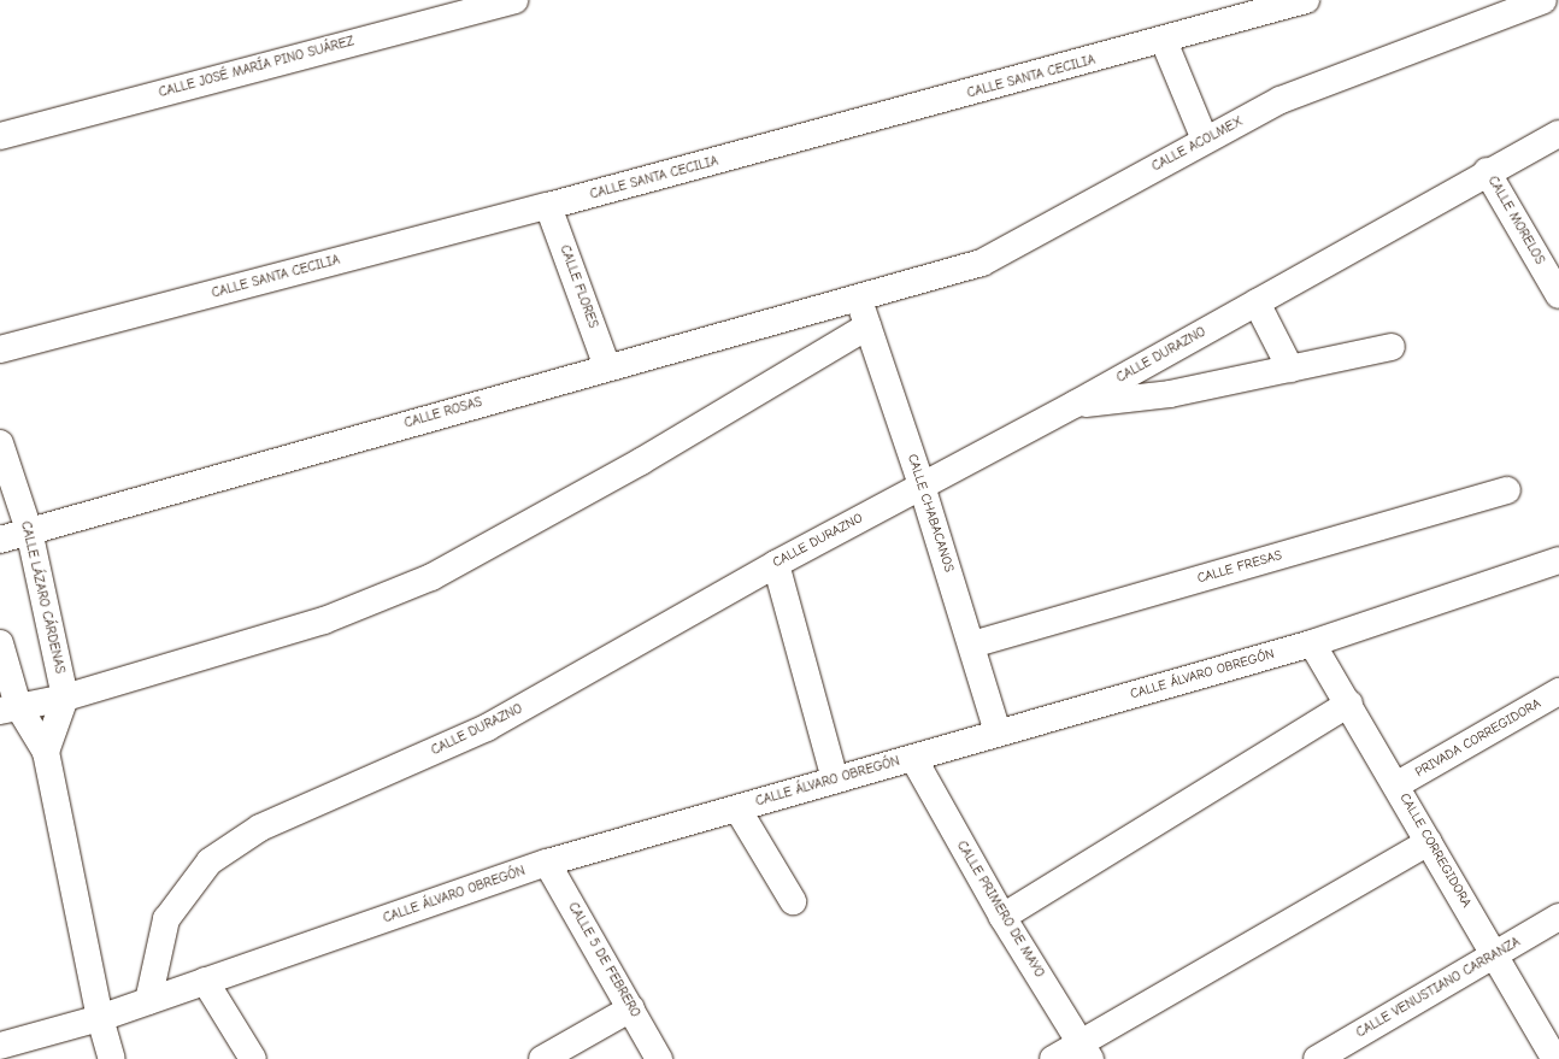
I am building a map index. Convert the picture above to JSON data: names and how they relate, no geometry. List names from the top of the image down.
{
  "streets": {
    "street": [
      "CALLE JOSÉ MARÍA PINO SUÁREZ",
      "CALLE SANTA CECILIA",
      "CALLE ACOLMEX",
      "CALLE MORELOS",
      "CALLE FLORES",
      "CALLE DURAZNO",
      "CALLE ROSAS",
      "CALLE CHABACANOS",
      "CALLE FRESAS",
      "CALLE LÁZARO CÁRDENAS",
      "CALLE ÁLVARO OBREGÓN",
      "PRIVADA CORREGIDORA",
      "CALLE CORREGIDORA",
      "CALLE PRIMERO DE MAYO",
      "CALLE 5 DE FEBRERO",
      "CALLE VENUSTIANO CARRANZA"
    ]
  },
  "crossings": [
    ["CALLE SANTA CECILIA", "CALLE FLORES"],
    ["CALLE ACOLMEX", "CALLE ROSAS"],
    ["CALLE ACOLMEX", "CALLE CHABACANOS"],
    ["CALLE MORELOS", "CALLE DURAZNO"],
    ["CALLE FLORES", "CALLE ROSAS"],
    ["CALLE DURAZNO", "CALLE CHABACANOS"],
    ["CALLE DURAZNO", "CALLE ÁLVARO OBREGÓN"],
    ["CALLE ROSAS", "CALLE CHABACANOS"],
    ["CALLE ROSAS", "CALLE LÁZARO CÁRDENAS"],
    ["CALLE CHABACANOS", "CALLE FRESAS"],
    ["CALLE CHABACANOS", "CALLE ÁLVARO OBREGÓN"],
    ["CALLE ÁLVARO OBREGÓN", "CALLE CORREGIDORA"],
    ["CALLE ÁLVARO OBREGÓN", "CALLE PRIMERO DE MAYO"],
    ["CALLE ÁLVARO OBREGÓN", "CALLE 5 DE FEBRERO"],
    ["PRIVADA CORREGIDORA", "CALLE CORREGIDORA"],
    ["CALLE CORREGIDORA", "CALLE VENUSTIANO CARRANZA"]
  ]
}
